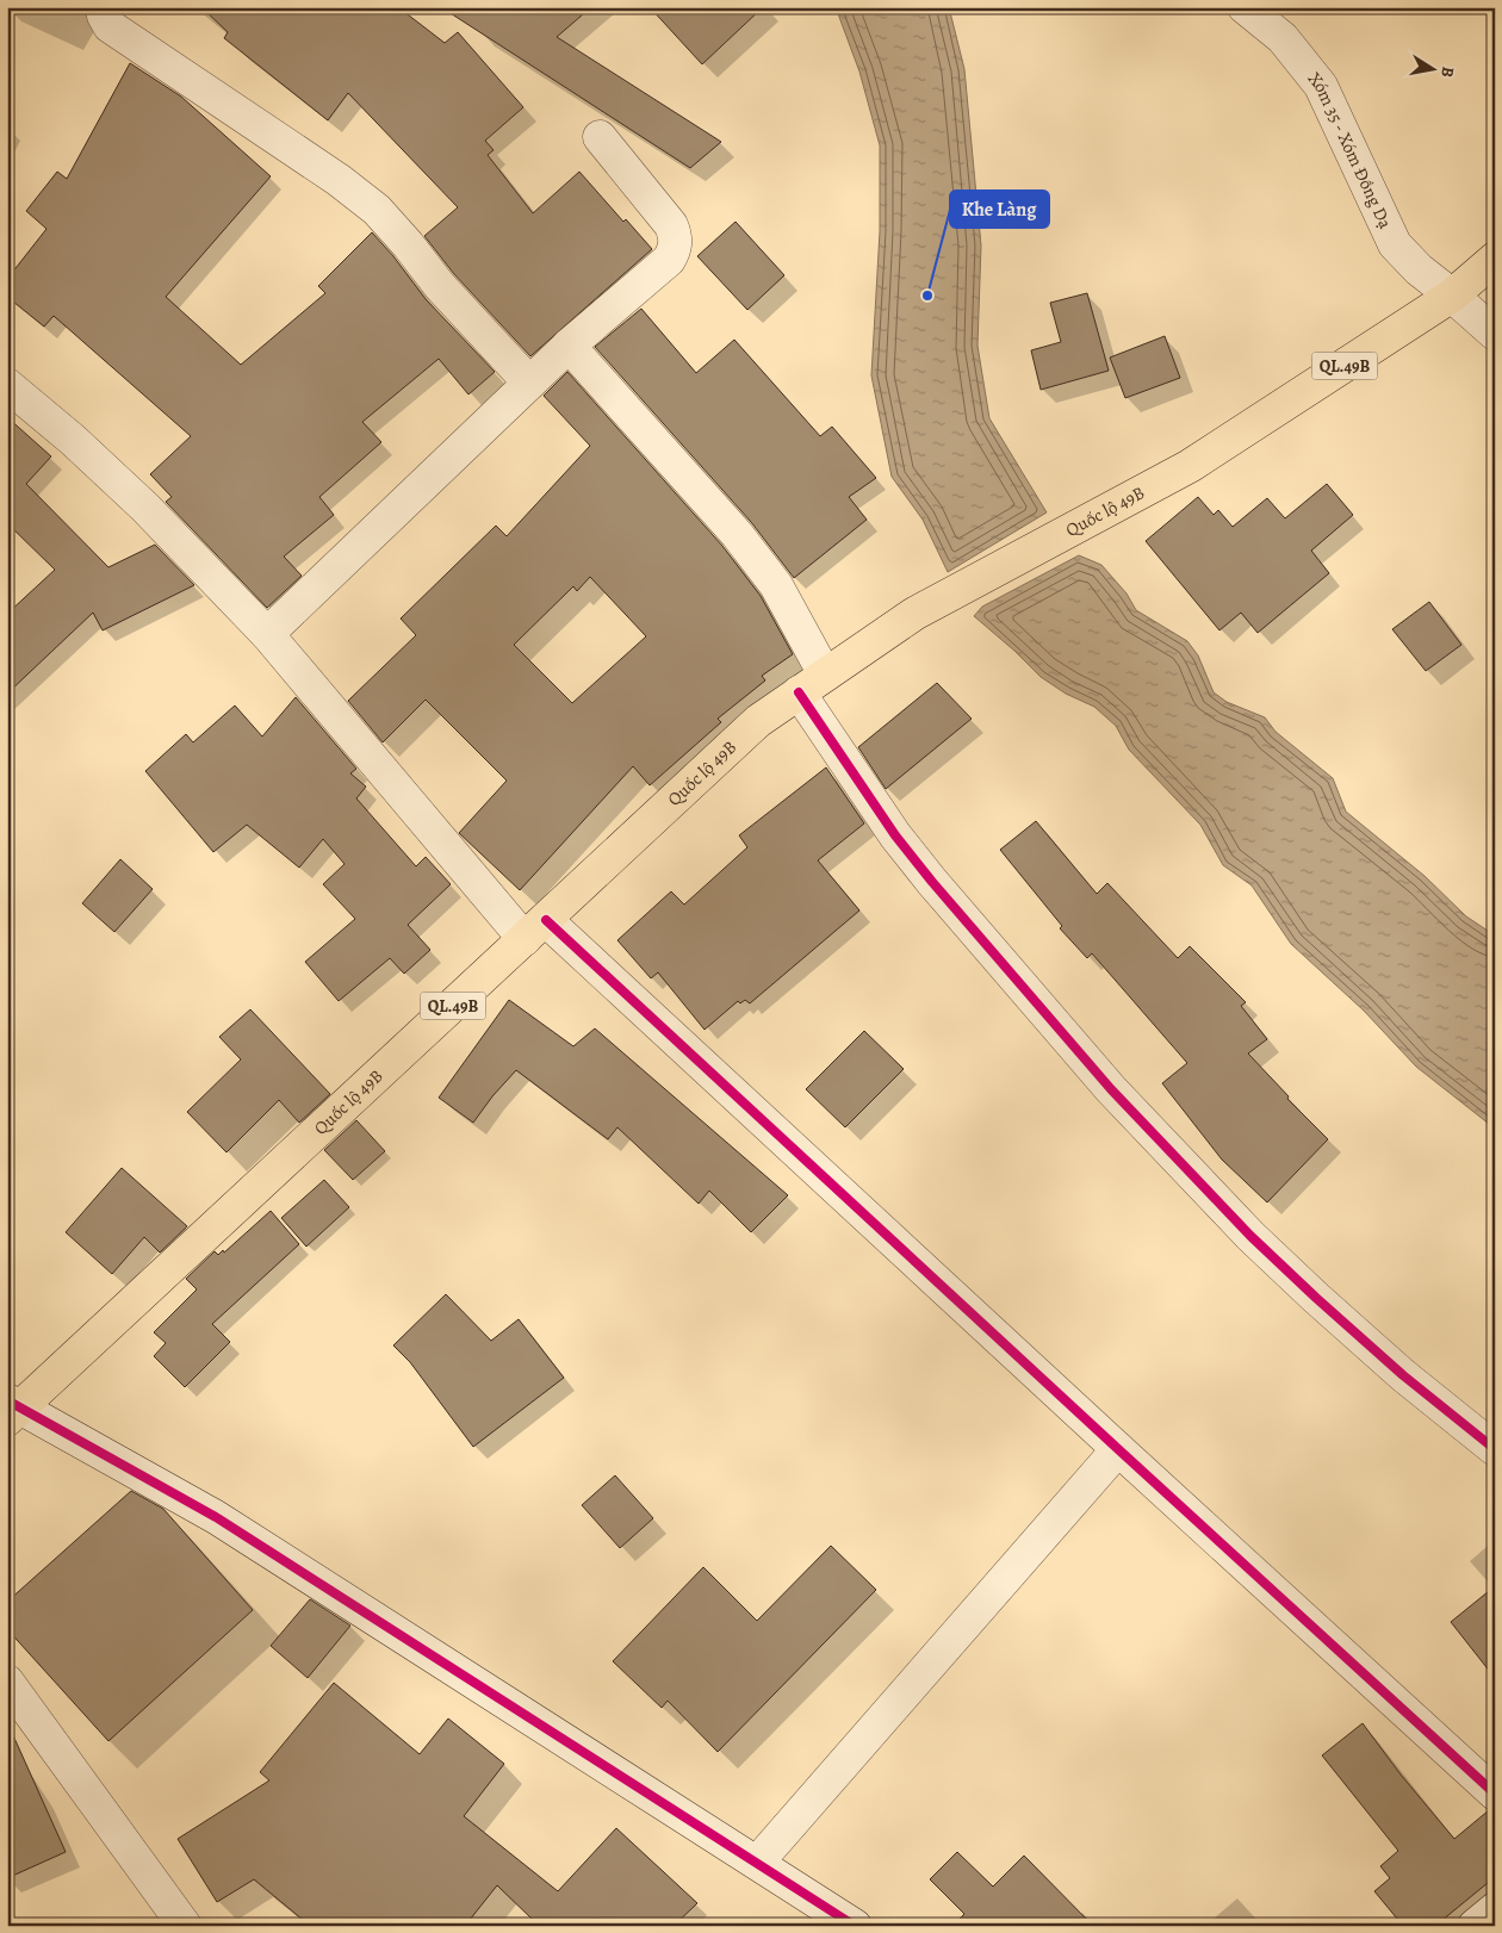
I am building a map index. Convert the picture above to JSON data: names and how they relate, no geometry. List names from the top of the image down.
{
  "streets": {
    "main road": ["QL.49B", "Quốc lộ 49B"],
    "street": ["Xóm 35 - Xóm Đồng Dạ"]
  },
  "crossings": [
    ["Xóm 35 - Xóm Đồng Dạ", "Quốc lộ 49B"]
  ],
  "places": ["Khe Làng"],
  "north": "right"
}
